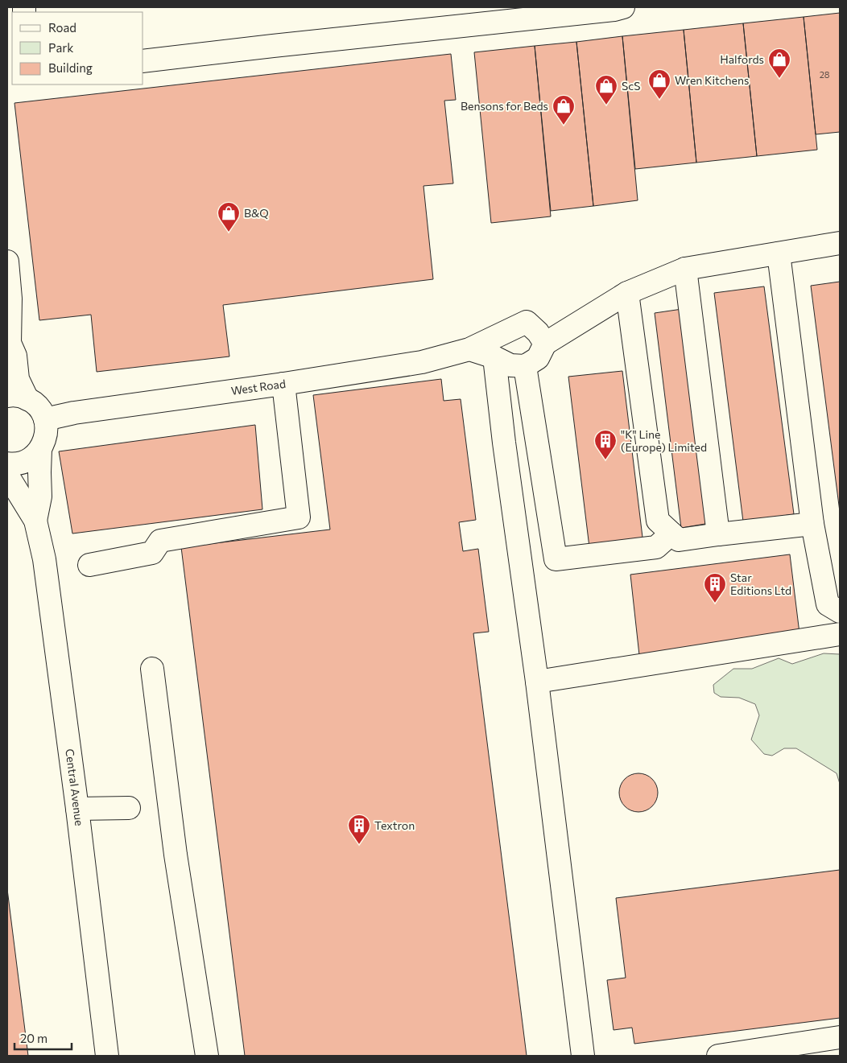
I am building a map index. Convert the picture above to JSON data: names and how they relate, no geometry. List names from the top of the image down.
{
  "streets": {
    "street": ["West Road", "Central Avenue"]
  },
  "crossings": [
    ["West Road", "Central Avenue"]
  ],
  "places": {
    "shop": [
      "Halfords",
      "Wren Kitchens",
      "ScS",
      "Bensons for Beds",
      "B&Q"
    ],
    "building": ["\"K\" Line (Europe) Limited", "Star Editions Ltd", "Textron"]
  },
  "house_numbers": ["28"],
  "legend": ["Road", "Park", "Building"],
  "scale_bar": "20 m"
}
